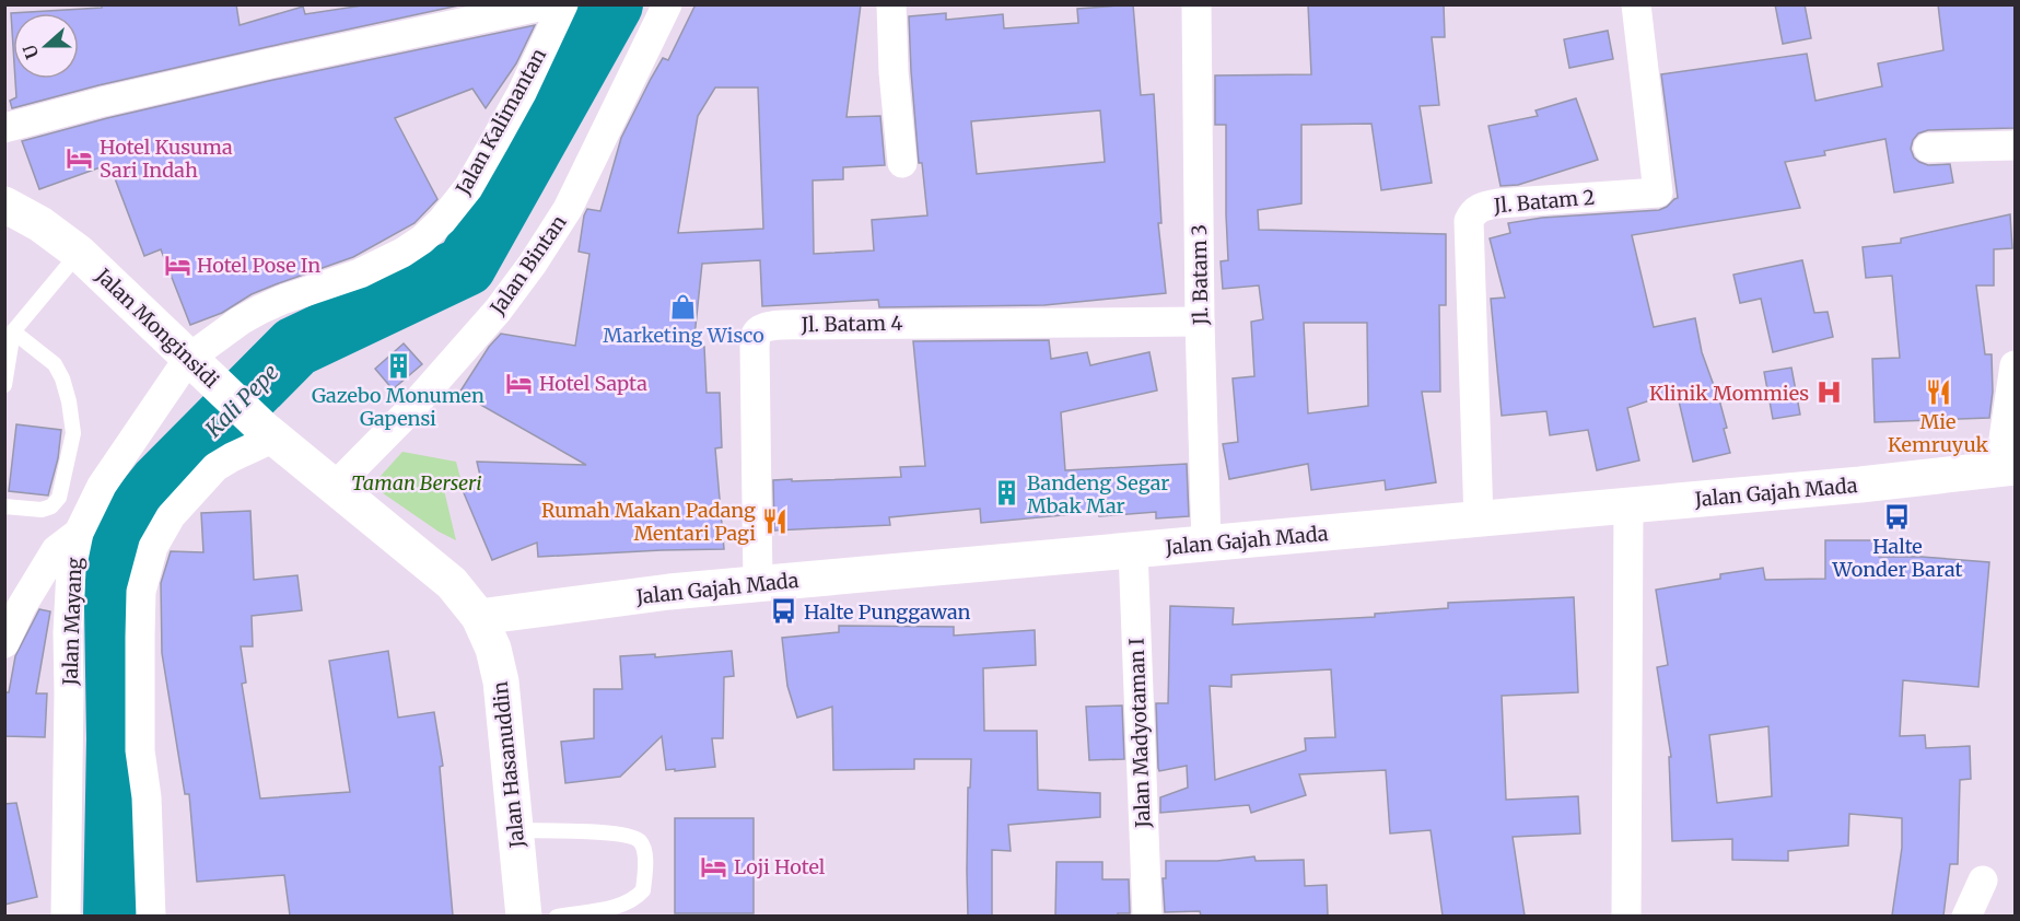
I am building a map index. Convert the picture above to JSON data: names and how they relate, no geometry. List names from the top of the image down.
{
  "streets": {
    "main road": ["Jalan Monginsidi", "Jalan Gajah Mada", "Jalan Hasanuddin"],
    "street": [
      "Jalan Kalimantan",
      "Jl. Batam 2",
      "Jalan Bintan",
      "Jl. Batam 3",
      "Jl. Batam 4",
      "Jalan Mayang",
      "Jalan Madyotaman I"
    ]
  },
  "crossings": [
    ["Jalan Kalimantan", "Jalan Monginsidi"],
    ["Jalan Kalimantan", "Jalan Mayang"],
    ["Jl. Batam 2", "Jalan Gajah Mada"],
    ["Jalan Bintan", "Jalan Monginsidi"],
    ["Jl. Batam 3", "Jl. Batam 4"],
    ["Jl. Batam 3", "Jalan Gajah Mada"],
    ["Jl. Batam 4", "Jalan Gajah Mada"],
    ["Jalan Monginsidi", "Jalan Gajah Mada"],
    ["Jalan Monginsidi", "Jalan Mayang"],
    ["Jalan Monginsidi", "Jalan Hasanuddin"],
    ["Jalan Gajah Mada", "Jalan Madyotaman I"],
    ["Jalan Gajah Mada", "Jalan Hasanuddin"]
  ],
  "water": ["Kali Pepe"],
  "parks": ["Taman Berseri"],
  "places": {
    "hotel": [
      "Hotel Kusuma Sari Indah",
      "Hotel Pose In",
      "Hotel Sapta",
      "Loji Hotel"
    ],
    "shop": ["Marketing Wisco"],
    "building": ["Gazebo Monumen Gapensi", "Bandeng Segar Mbak Mar"],
    "hospital": ["Klinik Mommies"],
    "restaurant": ["Mie Kemruyuk", "Rumah Makan Padang Mentari Pagi"],
    "bus stop": ["Halte Wonder Barat", "Halte Punggawan"]
  },
  "north": "left"
}
